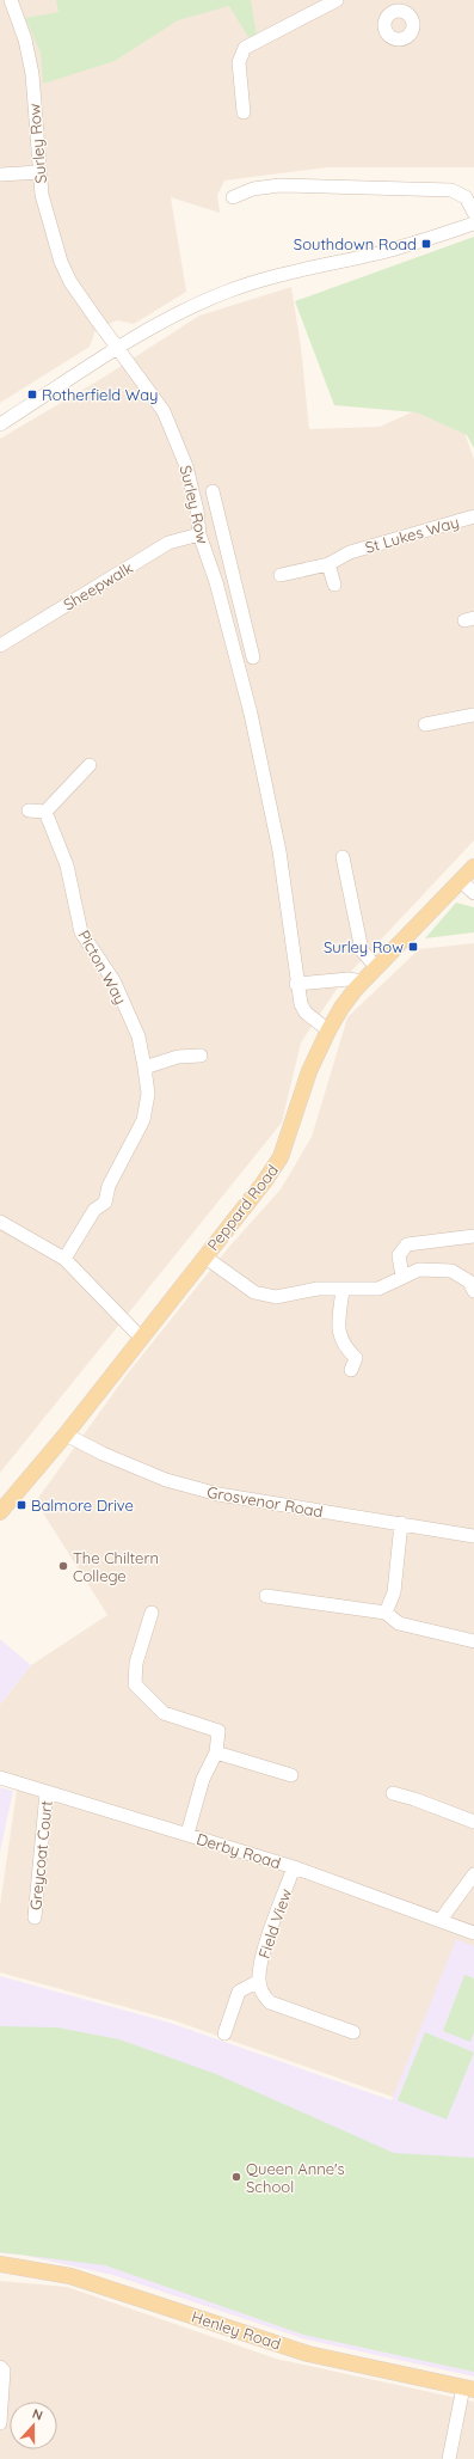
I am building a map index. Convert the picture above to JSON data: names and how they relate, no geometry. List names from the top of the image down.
{
  "streets": {
    "main road": ["Peppard Road", "Henley Road"],
    "street": [
      "Surley Row",
      "St Lukes Way",
      "Sheepwalk",
      "Picton Way",
      "Grosvenor Road",
      "Derby Road",
      "Greycoat Court",
      "Field View"
    ]
  },
  "crossings": [
    ["Surley Row", "Sheepwalk"],
    ["Surley Row", "Peppard Road"],
    ["Peppard Road", "Grosvenor Road"],
    ["Derby Road", "Greycoat Court"],
    ["Derby Road", "Field View"]
  ],
  "places": {
    "transit": [
      "Southdown Road",
      "Rotherfield Way",
      "Surley Row",
      "Balmore Drive"
    ],
    "other": ["The Chiltern College", "Queen Anne's School"]
  },
  "north": "top"
}
